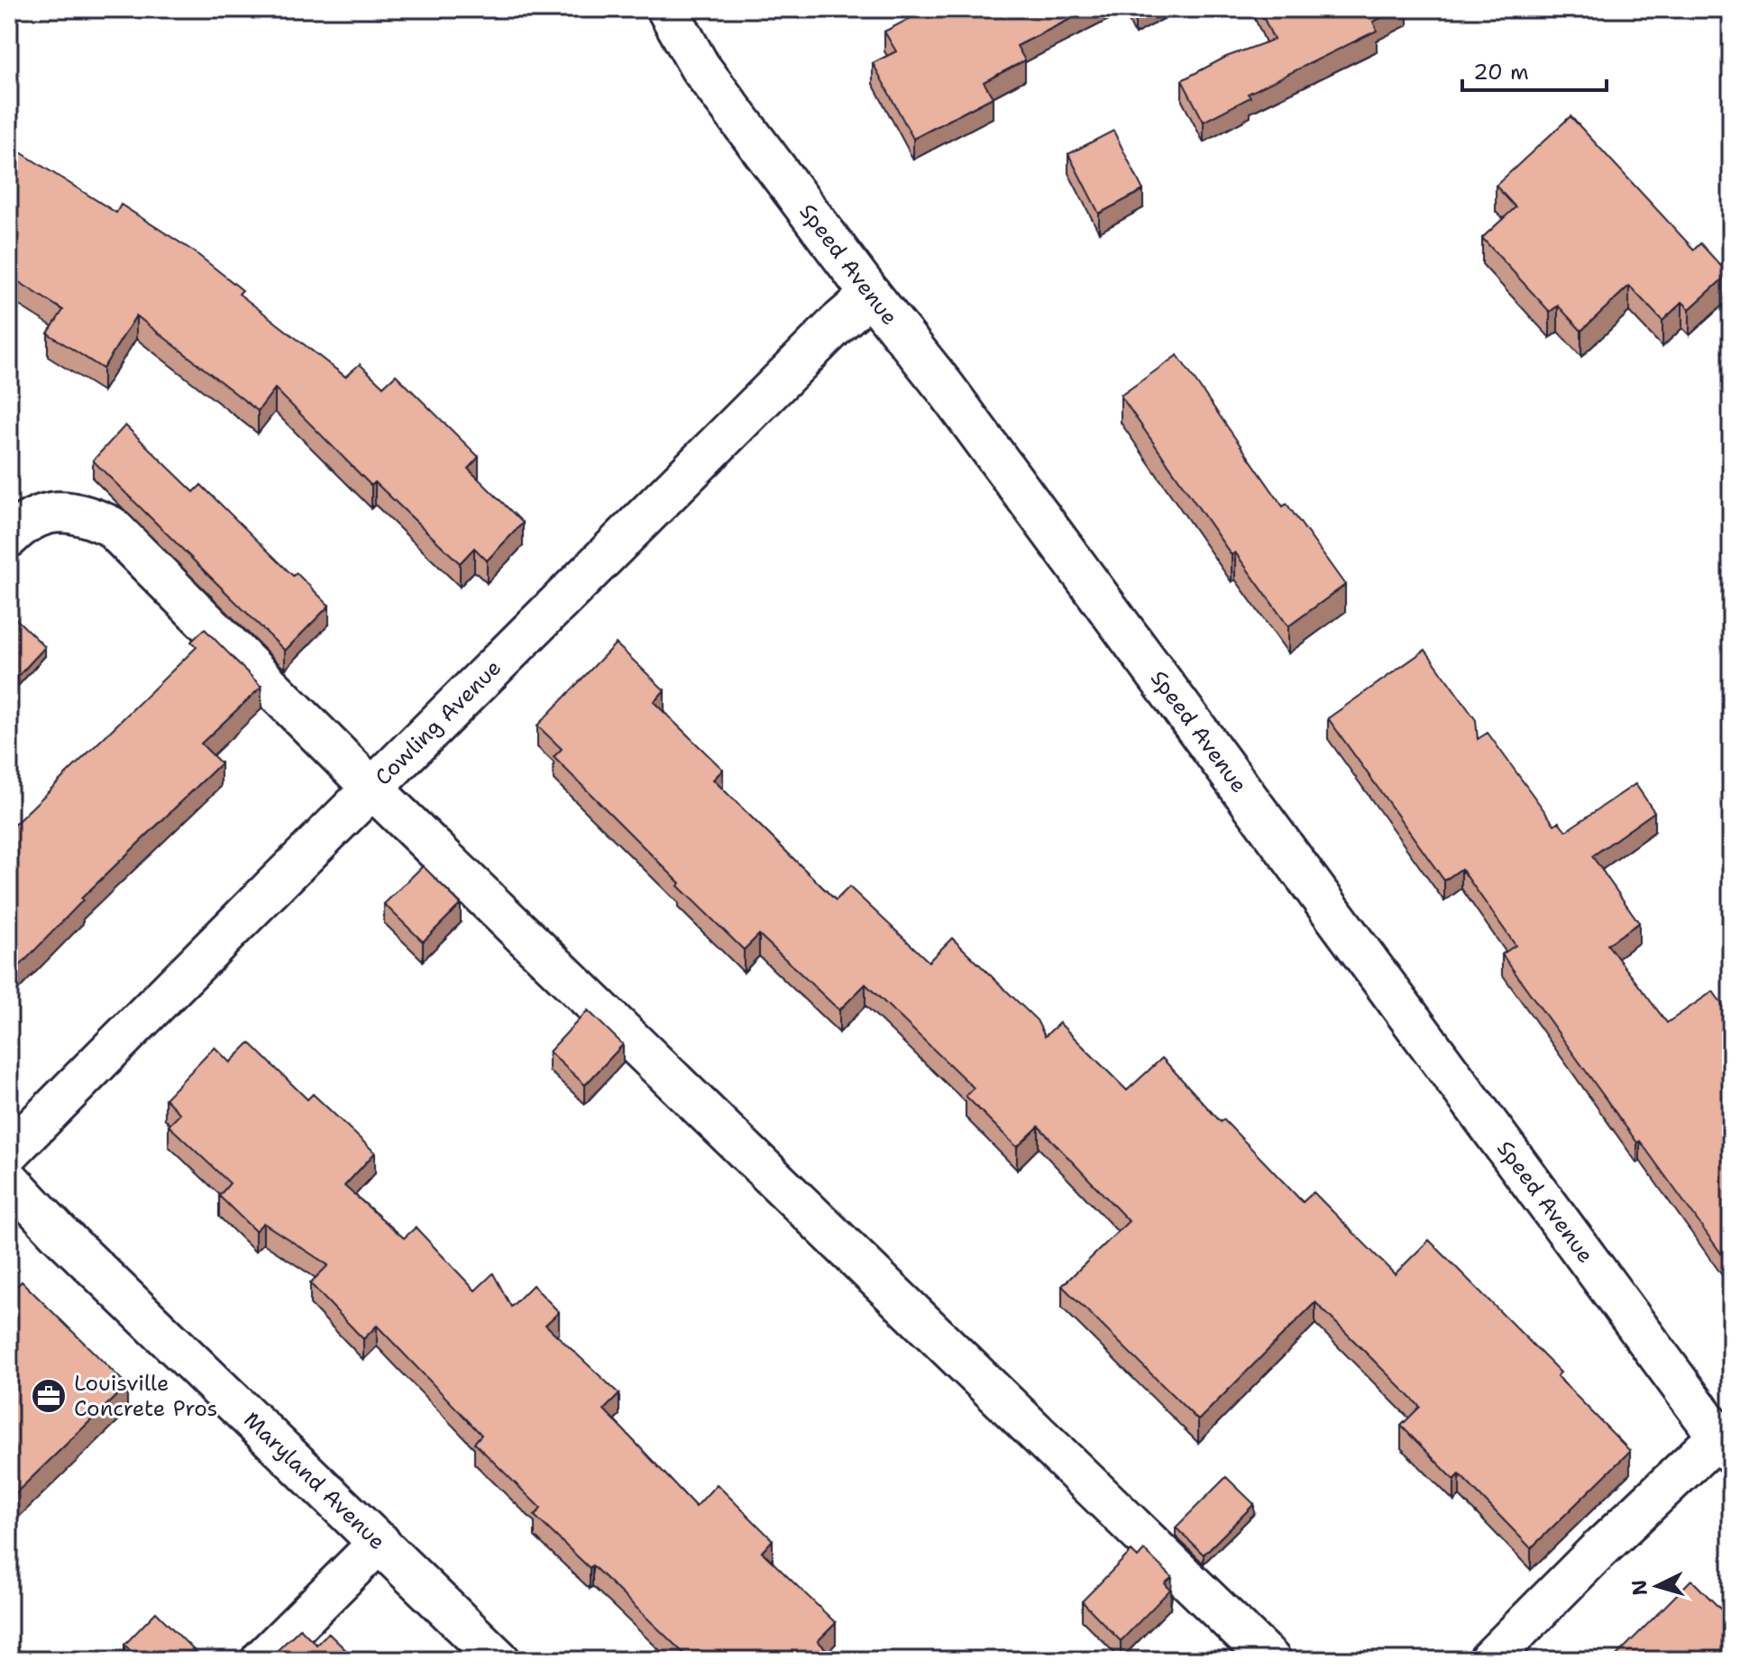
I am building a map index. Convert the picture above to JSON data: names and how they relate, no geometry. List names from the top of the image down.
{
  "streets": {
    "street": ["Speed Avenue", "Cowling Avenue", "Maryland Avenue"]
  },
  "crossings": [
    ["Speed Avenue", "Cowling Avenue"]
  ],
  "places": {
    "office": ["Louisville Concrete Pros"]
  },
  "scale_bar": "20 m",
  "north": "left"
}
